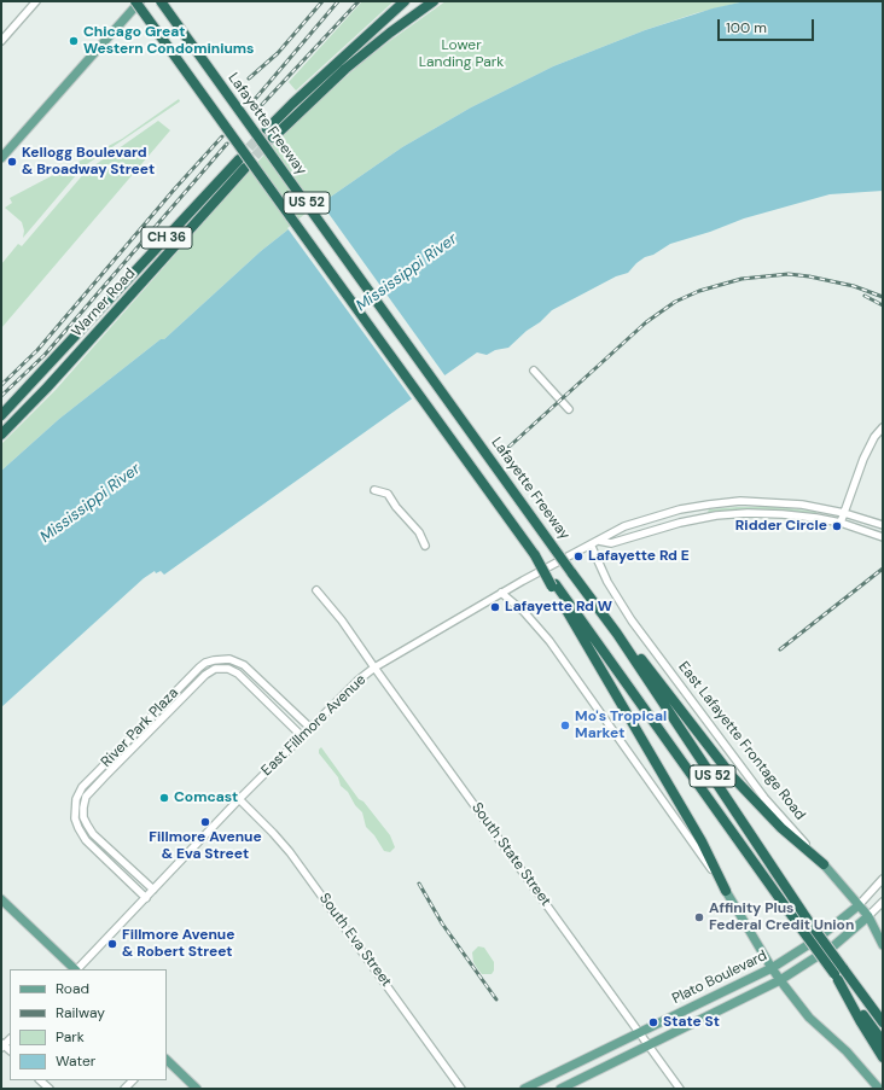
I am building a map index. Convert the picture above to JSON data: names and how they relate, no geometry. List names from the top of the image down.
{
  "streets": {
    "highway": [
      "Lafayette Freeway",
      "US 52",
      "CH 36",
      "Warner Road"
    ],
    "main road": ["East Lafayette Frontage Road", "Plato Boulevard"],
    "street": [
      "East Fillmore Avenue",
      "River Park Plaza",
      "South State Street",
      "South Eva Street"
    ]
  },
  "crossings": [
    ["East Fillmore Avenue", "River Park Plaza"],
    ["East Fillmore Avenue", "East Lafayette Frontage Road"],
    ["East Fillmore Avenue", "South State Street"],
    ["East Fillmore Avenue", "South Eva Street"],
    ["East Lafayette Frontage Road", "Plato Boulevard"],
    ["South State Street", "Plato Boulevard"]
  ],
  "water": ["Mississippi River"],
  "parks": ["Lower Landing Park"],
  "places": [
    "Chicago Great Western Condominiums",
    "Kellogg Boulevard & Broadway Street",
    "Ridder Circle",
    "Lafayette Rd E",
    "Lafayette Rd W",
    "Mo's Tropical Market",
    "Comcast",
    "Fillmore Avenue & Eva Street",
    "Affinity Plus Federal Credit Union",
    "Fillmore Avenue & Robert Street",
    "State St"
  ],
  "legend": [
    "Road",
    "Railway",
    "Park",
    "Water"
  ],
  "scale_bar": "100 m"
}
